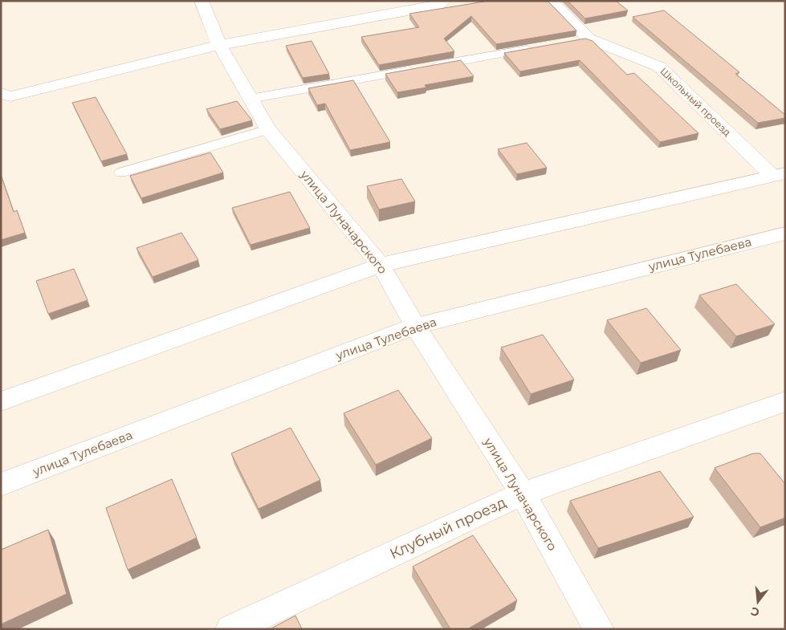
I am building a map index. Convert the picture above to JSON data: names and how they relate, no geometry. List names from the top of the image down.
{
  "streets": {
    "street": [
      "Школьный проезд",
      "улица Луначарского",
      "улица Тулебаева",
      "Клубный проезд"
    ]
  },
  "crossings": [
    ["улица Луначарского", "улица Тулебаева"],
    ["улица Луначарского", "Клубный проезд"]
  ],
  "north": "bottom"
}
